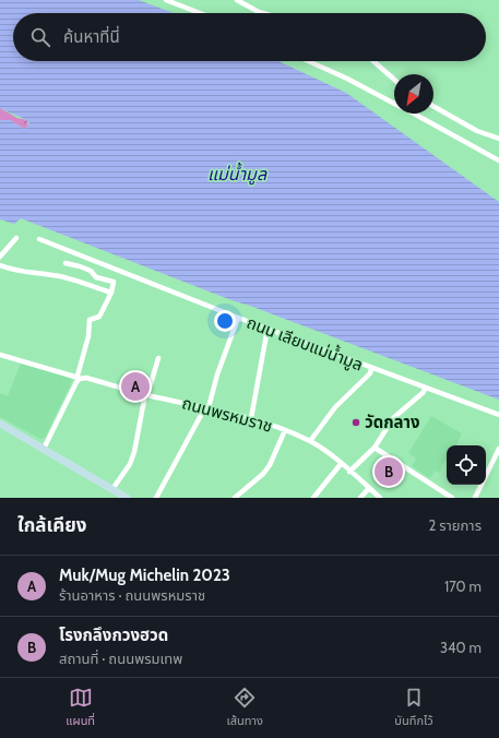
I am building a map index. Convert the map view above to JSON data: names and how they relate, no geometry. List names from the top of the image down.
{
  "streets": {
    "street": ["ถนน เลียบแม่น้ำมูล", "ถนนพรหมราช"]
  },
  "water": ["แม่น้ำมูล"],
  "places": ["วัดกลาง"],
  "north": "bottom left",
  "page": {
    "search": "ค้นหาที่นี่",
    "pins": ["A", "B"],
    "heading": ["ใกล้เคียง", "2 รายการ"],
    "list": [
      {
        "mark": "A",
        "name": "Muk/Mug Michelin 2023",
        "note": "ร้านอาหาร · ถนนพรหมราช",
        "value": "170 m"
      },
      {
        "mark": "B",
        "name": "โรงกลึงกวงฮวด",
        "note": "สถานที่ · ถนนพรมเทพ",
        "value": "340 m"
      }
    ],
    "nav": ["แผนที่", "เส้นทาง", "บันทึกไว้"]
  }
}
